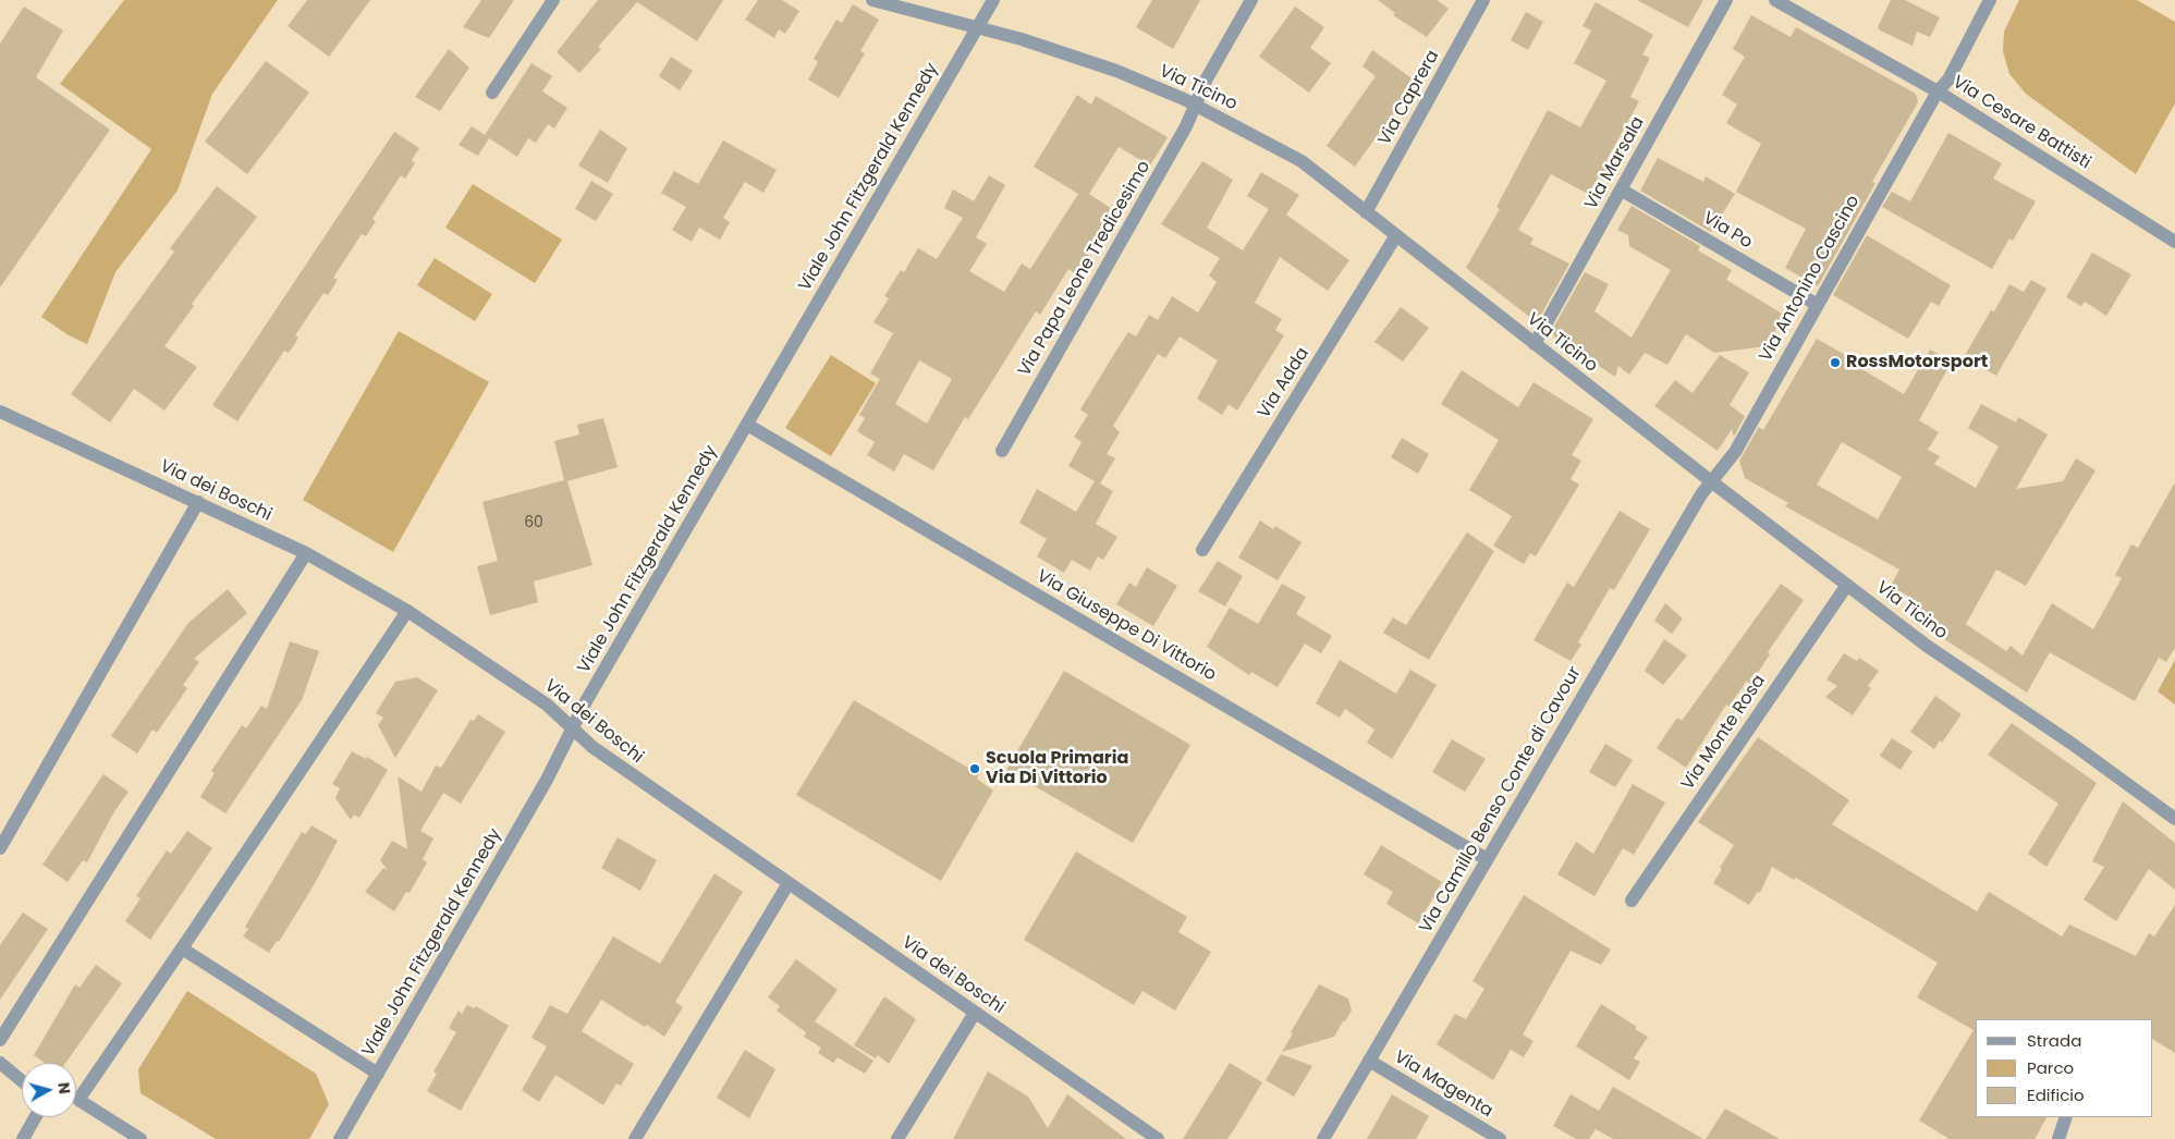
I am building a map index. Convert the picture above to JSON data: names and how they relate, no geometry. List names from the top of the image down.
{
  "streets": {
    "street": [
      "Via Ticino",
      "Via Caprera",
      "Via Cesare Battisti",
      "Via Marsala",
      "Viale John Fitzgerald Kennedy",
      "Via Po",
      "Via Papa Leone Tredicesimo",
      "Via Antonino Cascino",
      "Via Adda",
      "Via dei Boschi",
      "Via Giuseppe Di Vittorio",
      "Via Monte Rosa",
      "Via Camillo Benso Conte di Cavour",
      "Via Magenta"
    ]
  },
  "crossings": [
    ["Via Ticino", "Via Caprera"],
    ["Via Ticino", "Via Marsala"],
    ["Via Ticino", "Viale John Fitzgerald Kennedy"],
    ["Via Ticino", "Via Papa Leone Tredicesimo"],
    ["Via Ticino", "Via Antonino Cascino"],
    ["Via Ticino", "Via Adda"],
    ["Via Ticino", "Via Monte Rosa"],
    ["Via Ticino", "Via Camillo Benso Conte di Cavour"],
    ["Via Cesare Battisti", "Via Antonino Cascino"],
    ["Via Marsala", "Via Po"],
    ["Viale John Fitzgerald Kennedy", "Via dei Boschi"],
    ["Viale John Fitzgerald Kennedy", "Via Giuseppe Di Vittorio"],
    ["Via Po", "Via Antonino Cascino"],
    ["Via Antonino Cascino", "Via Camillo Benso Conte di Cavour"],
    ["Via Giuseppe Di Vittorio", "Via Camillo Benso Conte di Cavour"],
    ["Via Camillo Benso Conte di Cavour", "Via Magenta"]
  ],
  "places": ["RossMotorsport", "Scuola Primaria Via Di Vittorio"],
  "house_numbers": ["60"],
  "legend": ["Strada", "Parco", "Edificio"],
  "north": "right"
}
